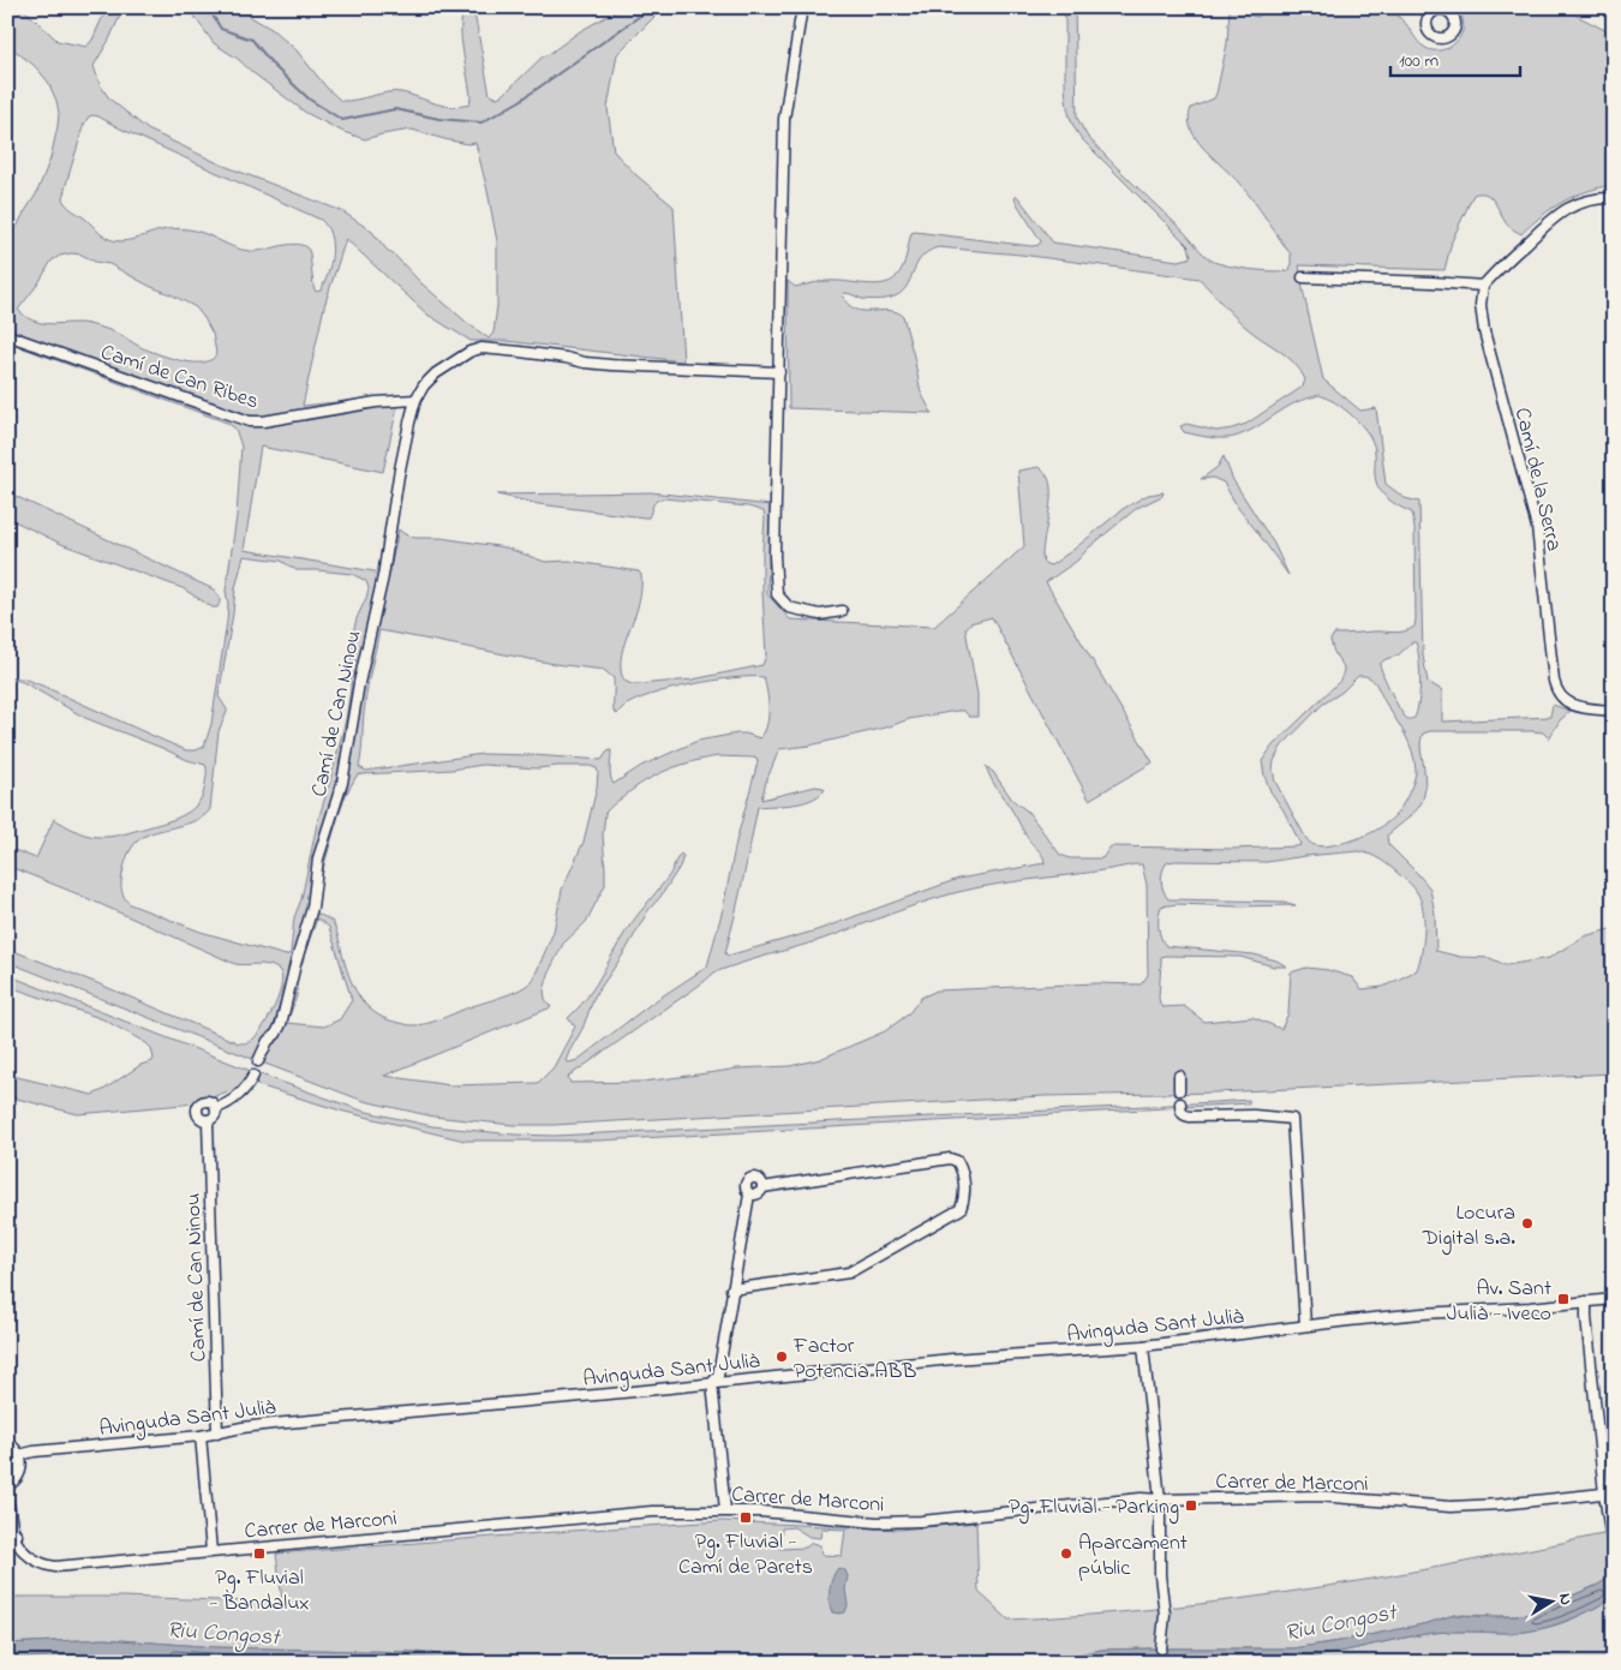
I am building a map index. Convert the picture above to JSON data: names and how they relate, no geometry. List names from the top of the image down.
{
  "streets": {
    "street": [
      "Camí de Can Ribes",
      "Camí de la Serra",
      "Camí de Can Ninou",
      "Avinguda Sant Julià",
      "Carrer de Marconi"
    ]
  },
  "crossings": [
    ["Camí de Can Ribes", "Camí de Can Ninou"],
    ["Camí de Can Ninou", "Avinguda Sant Julià"]
  ],
  "water": ["Riu Congost"],
  "places": {
    "other": ["Locura Digital s.a.", "Factor Potencia ABB", "Aparcament públic"],
    "transit": [
      "Av. Sant Julià - Iveco",
      "Pg. Fluvial - Parking",
      "Pg. Fluvial - Camí de Parets",
      "Pg. Fluvial - Bandalux"
    ]
  },
  "scale_bar": "100 m",
  "north": "right"
}
